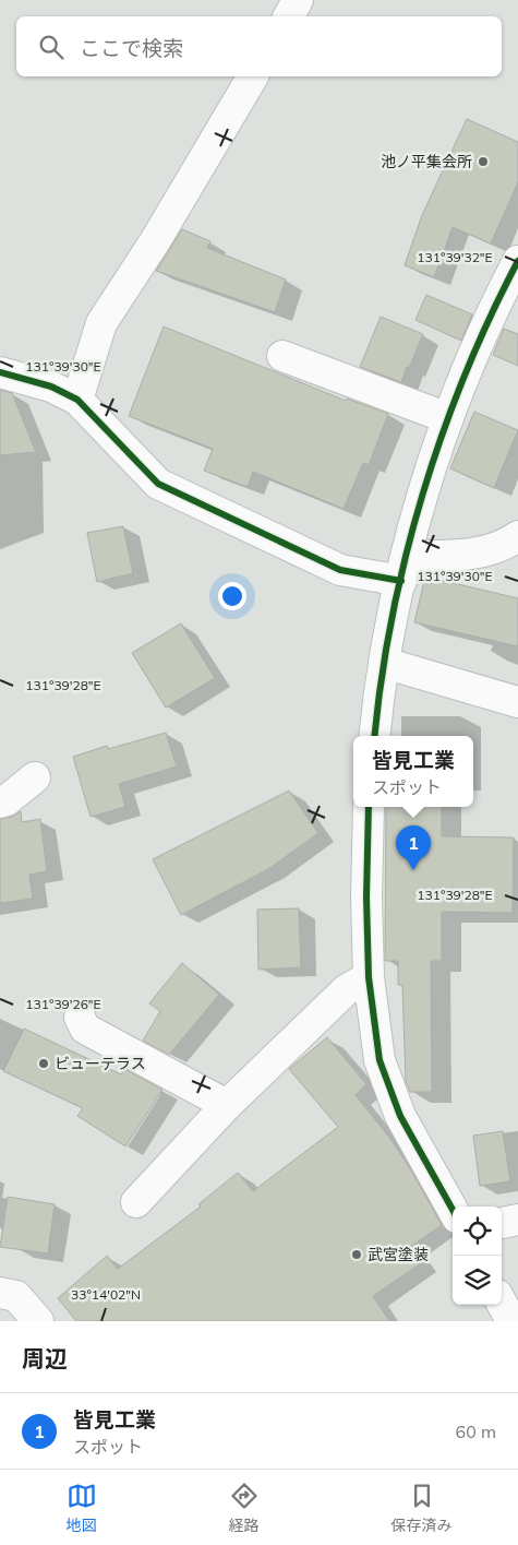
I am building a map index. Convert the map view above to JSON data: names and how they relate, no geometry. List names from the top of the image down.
{
  "places": ["池ノ平集会所", "ビューテラス", "武宮塗装"],
  "page": {
    "search": "ここで検索",
    "popup": ["皆見工業", "スポット"],
    "pins": "1",
    "heading": "周辺",
    "list": [
      {
        "mark": "1",
        "name": "皆見工業",
        "note": "スポット",
        "value": "60 m"
      }
    ],
    "nav": ["地図", "経路", "保存済み"]
  },
  "coordinates": [
    "131°39'32\"E",
    "131°39'30\"E",
    "131°39'28\"E",
    "131°39'26\"E",
    "33°14'02\"N"
  ]
}
